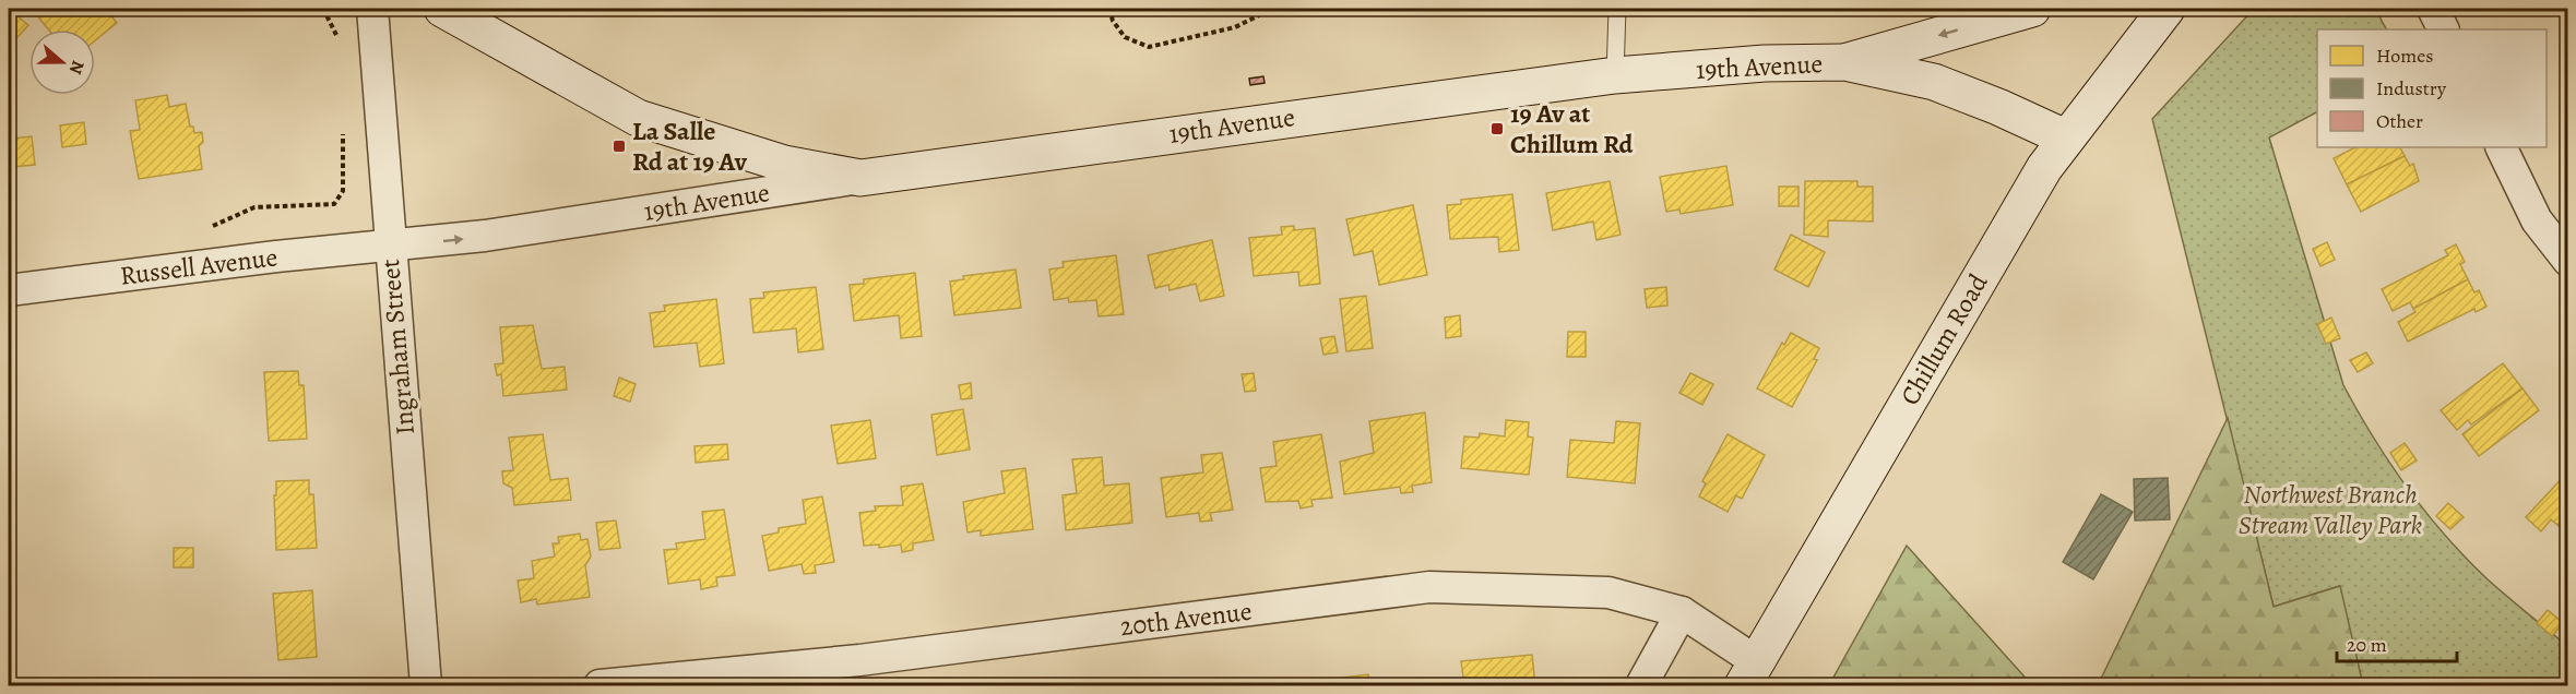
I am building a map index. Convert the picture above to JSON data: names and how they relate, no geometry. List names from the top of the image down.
{
  "streets": {
    "street": [
      "19th Avenue",
      "Russell Avenue",
      "Chillum Road",
      "Ingraham Street",
      "20th Avenue"
    ]
  },
  "crossings": [
    ["19th Avenue", "Russell Avenue"],
    ["19th Avenue", "Chillum Road"],
    ["19th Avenue", "Ingraham Street"],
    ["Russell Avenue", "Ingraham Street"],
    ["Chillum Road", "20th Avenue"]
  ],
  "parks": ["Northwest Branch Stream Valley Park"],
  "places": {
    "transit": ["19 Av at Chillum Rd", "La Salle Rd at 19 Av"]
  },
  "legend": ["Homes", "Industry", "Other"],
  "scale_bar": "20 m",
  "north": "right"
}
